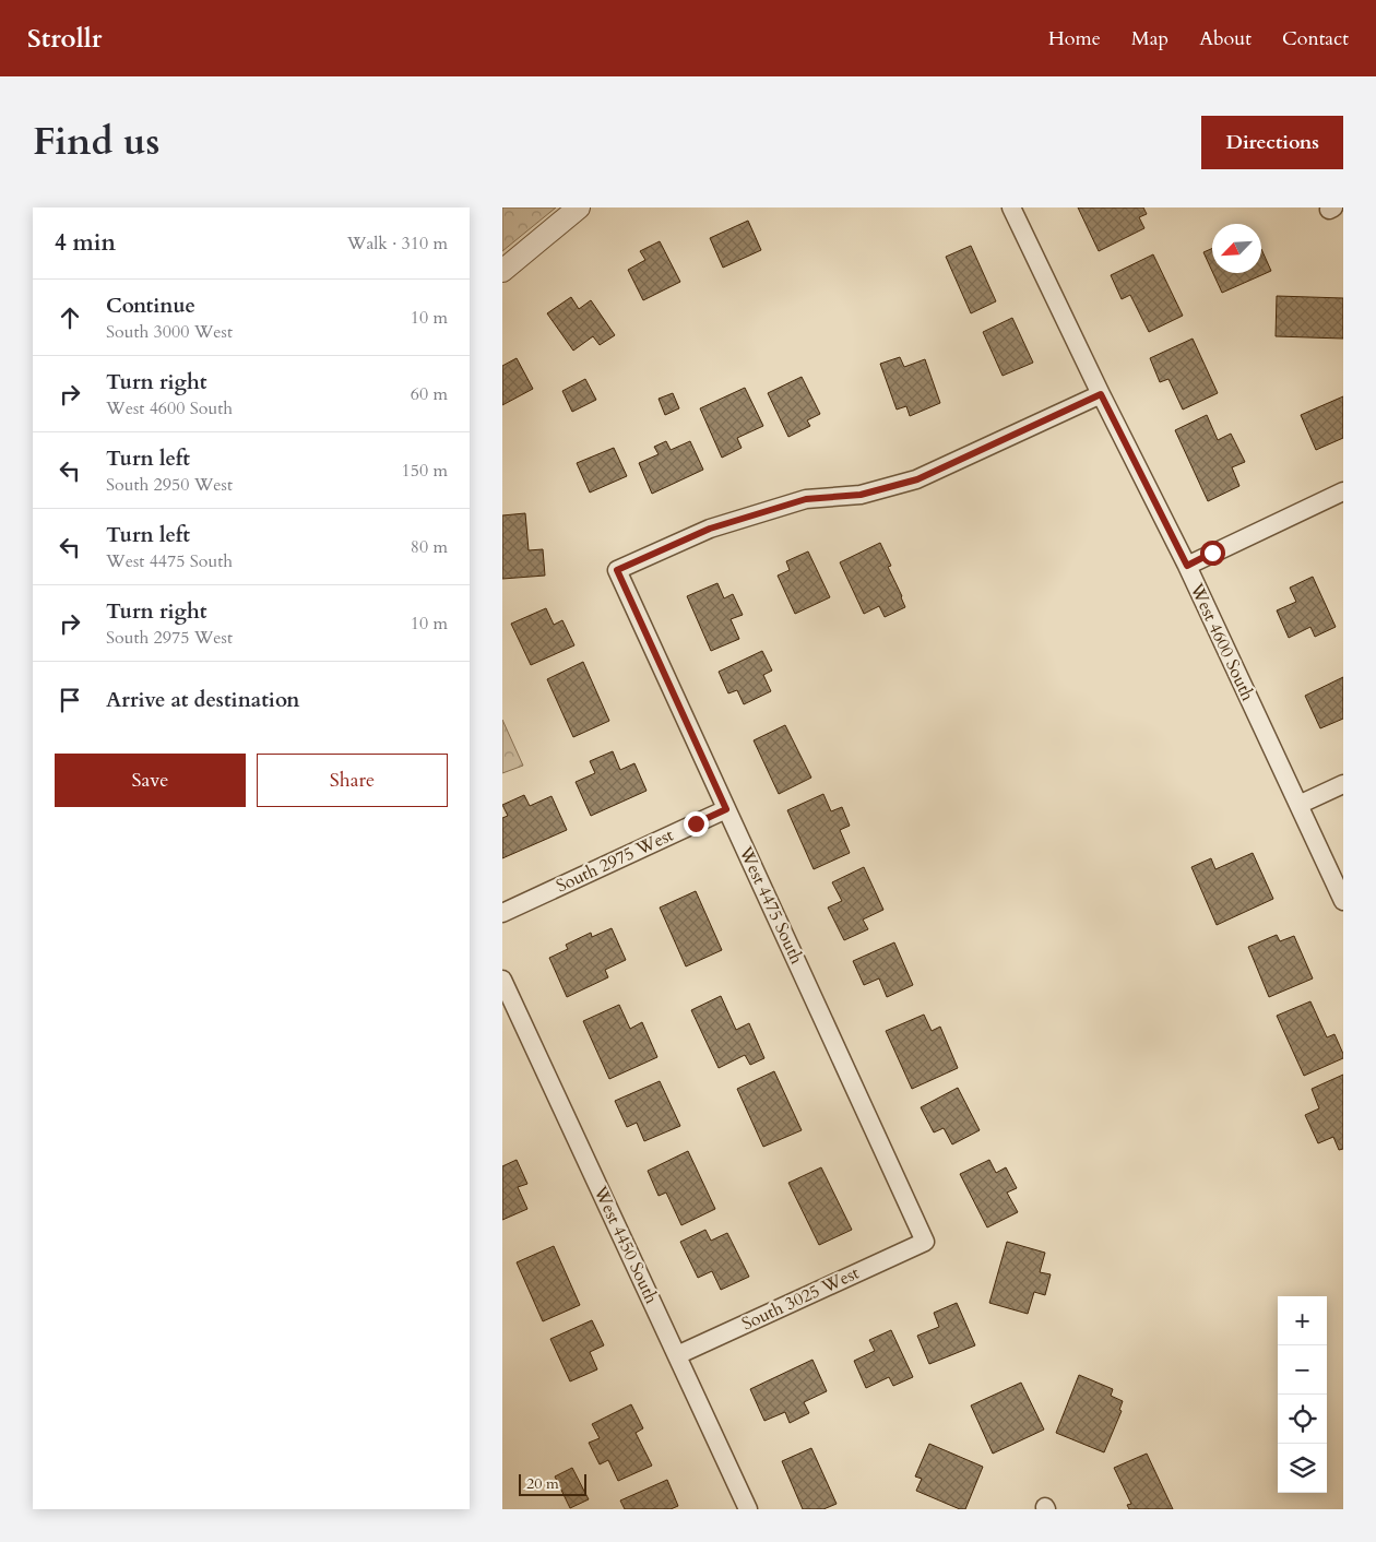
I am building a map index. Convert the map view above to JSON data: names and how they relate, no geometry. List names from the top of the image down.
{
  "streets": {
    "street": [
      "West 4600 South",
      "South 2975 West",
      "West 4475 South",
      "West 4450 South",
      "South 3025 West"
    ]
  },
  "crossings": [
    ["West 4600 South", "West 4475 South"],
    ["South 2975 West", "West 4475 South"],
    ["West 4475 South", "South 3025 West"],
    ["West 4450 South", "South 3025 West"]
  ],
  "scale_bar": "20 m",
  "north": "bottom left",
  "page": {
    "header": "Strollr",
    "nav": [
      "Home",
      "Map",
      "About",
      "Contact"
    ],
    "title": "Find us",
    "buttons": [
      "Directions",
      ["Save", "Share"]
    ],
    "heading": ["4 min", "Walk · 310 m"],
    "list": [
      ["Continue", "South 3000 West", "10 m"],
      ["Turn right", "West 4600 South", "60 m"],
      ["Turn left", "South 2950 West", "150 m"],
      ["Turn left", "West 4475 South", "80 m"],
      ["Turn right", "South 2975 West", "10 m"],
      "Arrive at destination"
    ],
    "map_buttons": ["+", "−"],
    "scale": "20 m"
  }
}
